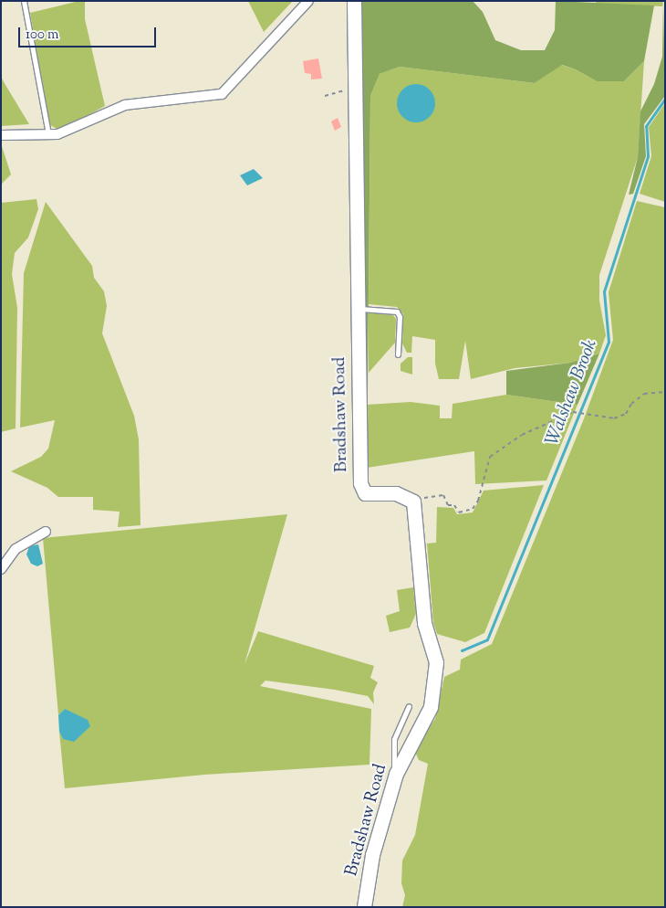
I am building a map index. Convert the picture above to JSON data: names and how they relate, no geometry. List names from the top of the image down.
{
  "streets": {
    "street": ["Bradshaw Road"]
  },
  "water": ["Walshaw Brook"],
  "scale_bar": "100 m"
}
